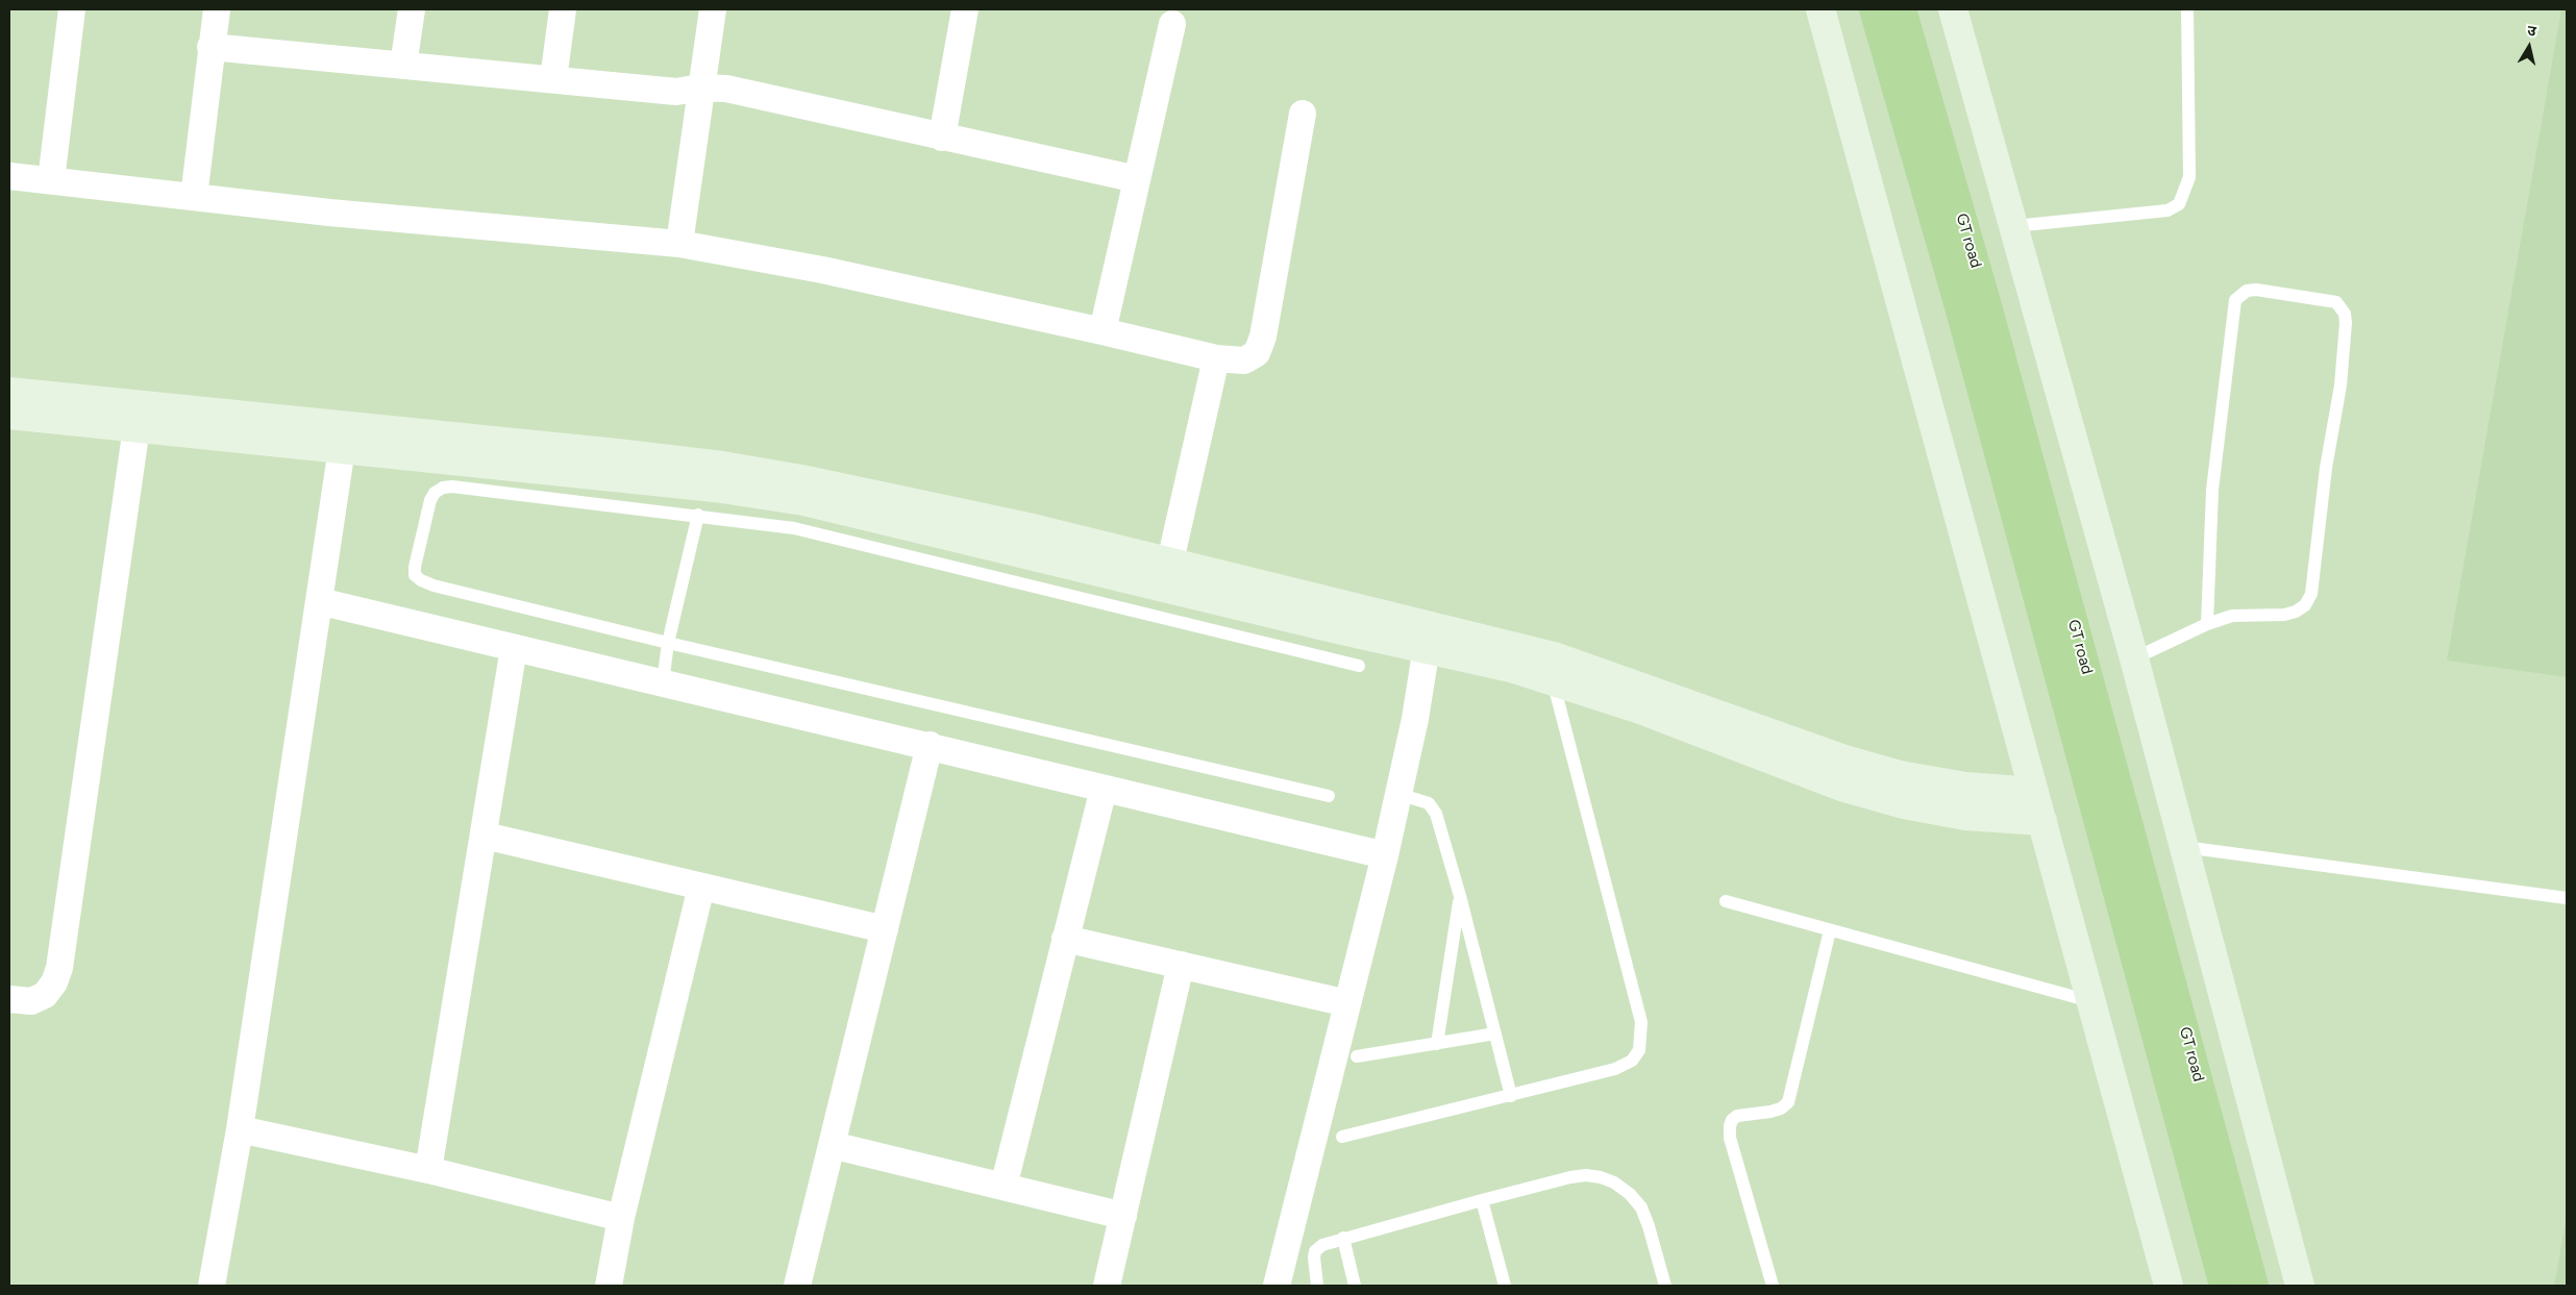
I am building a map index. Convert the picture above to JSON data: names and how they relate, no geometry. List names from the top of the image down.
{
  "streets": {
    "highway": ["GT road"]
  },
  "north": "top"
}
